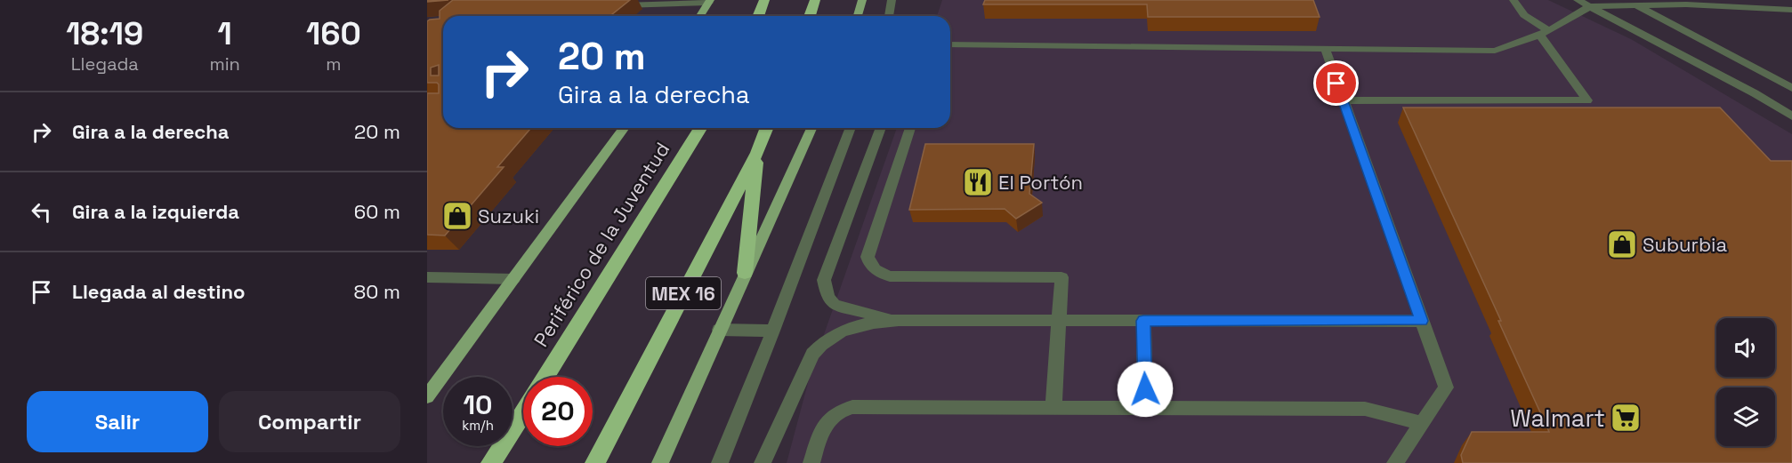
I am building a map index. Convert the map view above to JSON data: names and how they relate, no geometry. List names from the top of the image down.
{
  "streets": {
    "highway": ["Periférico de la Juventud", "MEX 16"]
  },
  "places": {
    "restaurant": ["El Portón"],
    "shop": ["Suzuki", "Suburbia"],
    "supermarket": ["Walmart"]
  },
  "page": {
    "eta": [
      "18:19",
      "Llegada",
      "1",
      "min",
      "160",
      "m"
    ],
    "turn": ["20 m", "Gira a la derecha"],
    "list": [
      {
        "name": "Gira a la derecha",
        "value": "20 m"
      },
      {
        "name": "Gira a la izquierda",
        "value": "60 m"
      },
      {
        "name": "Llegada al destino",
        "value": "80 m"
      }
    ],
    "speed": "10 km/h",
    "limit": "20",
    "buttons": ["Salir", "Compartir"]
  }
}
